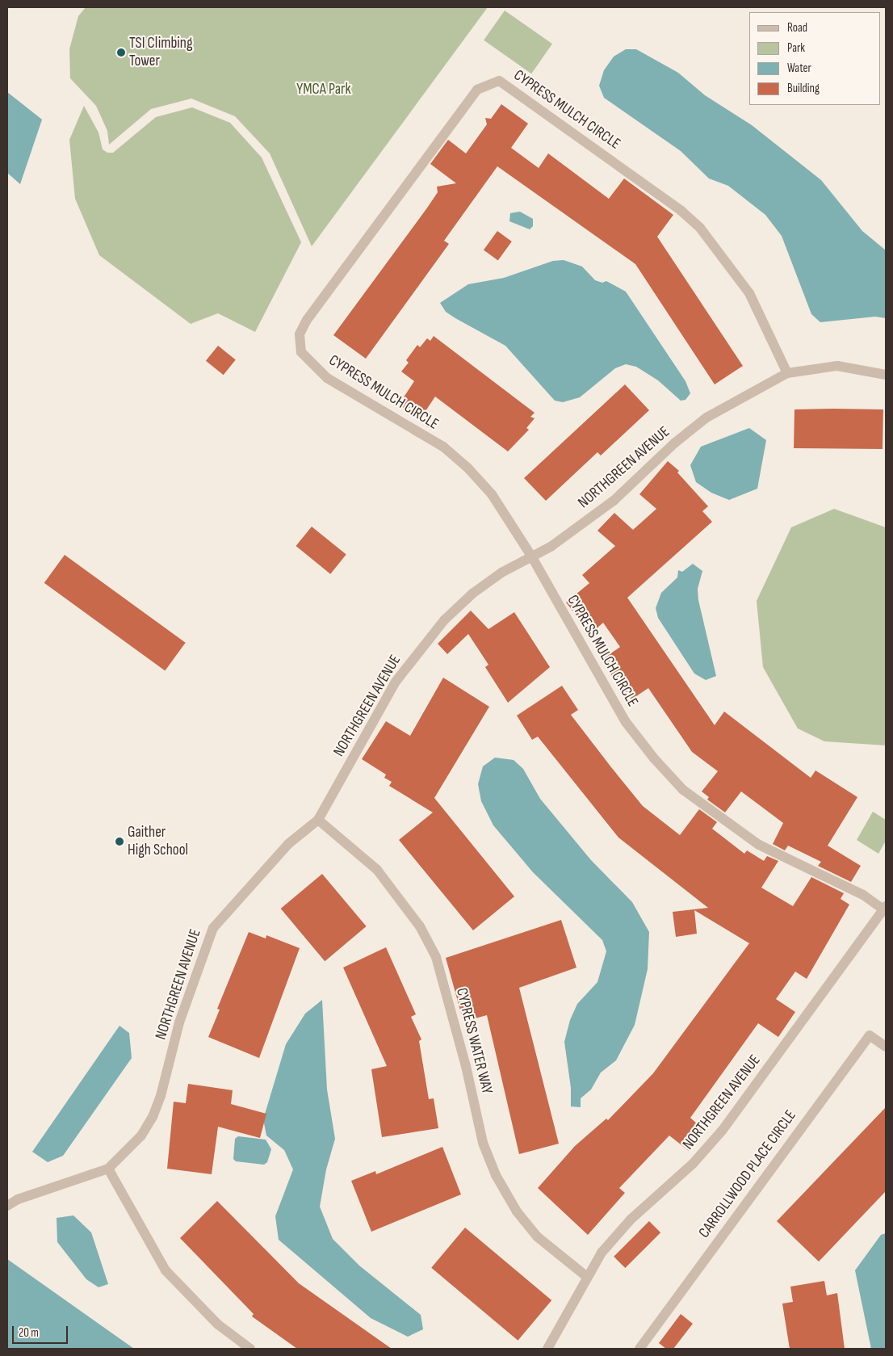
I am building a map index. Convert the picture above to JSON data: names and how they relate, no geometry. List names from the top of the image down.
{
  "streets": {
    "street": [
      "CYPRESS MULCH CIRCLE",
      "NORTHGREEN AVENUE",
      "CYPRESS WATER WAY",
      "CARROLLWOOD PLACE CIRCLE"
    ]
  },
  "crossings": [
    ["CYPRESS MULCH CIRCLE", "NORTHGREEN AVENUE"],
    ["NORTHGREEN AVENUE", "CYPRESS WATER WAY"]
  ],
  "parks": ["YMCA Park"],
  "places": ["TSI Climbing Tower", "Gaither High School"],
  "legend": [
    "Road",
    "Park",
    "Water",
    "Building"
  ],
  "scale_bar": "20 m"
}
